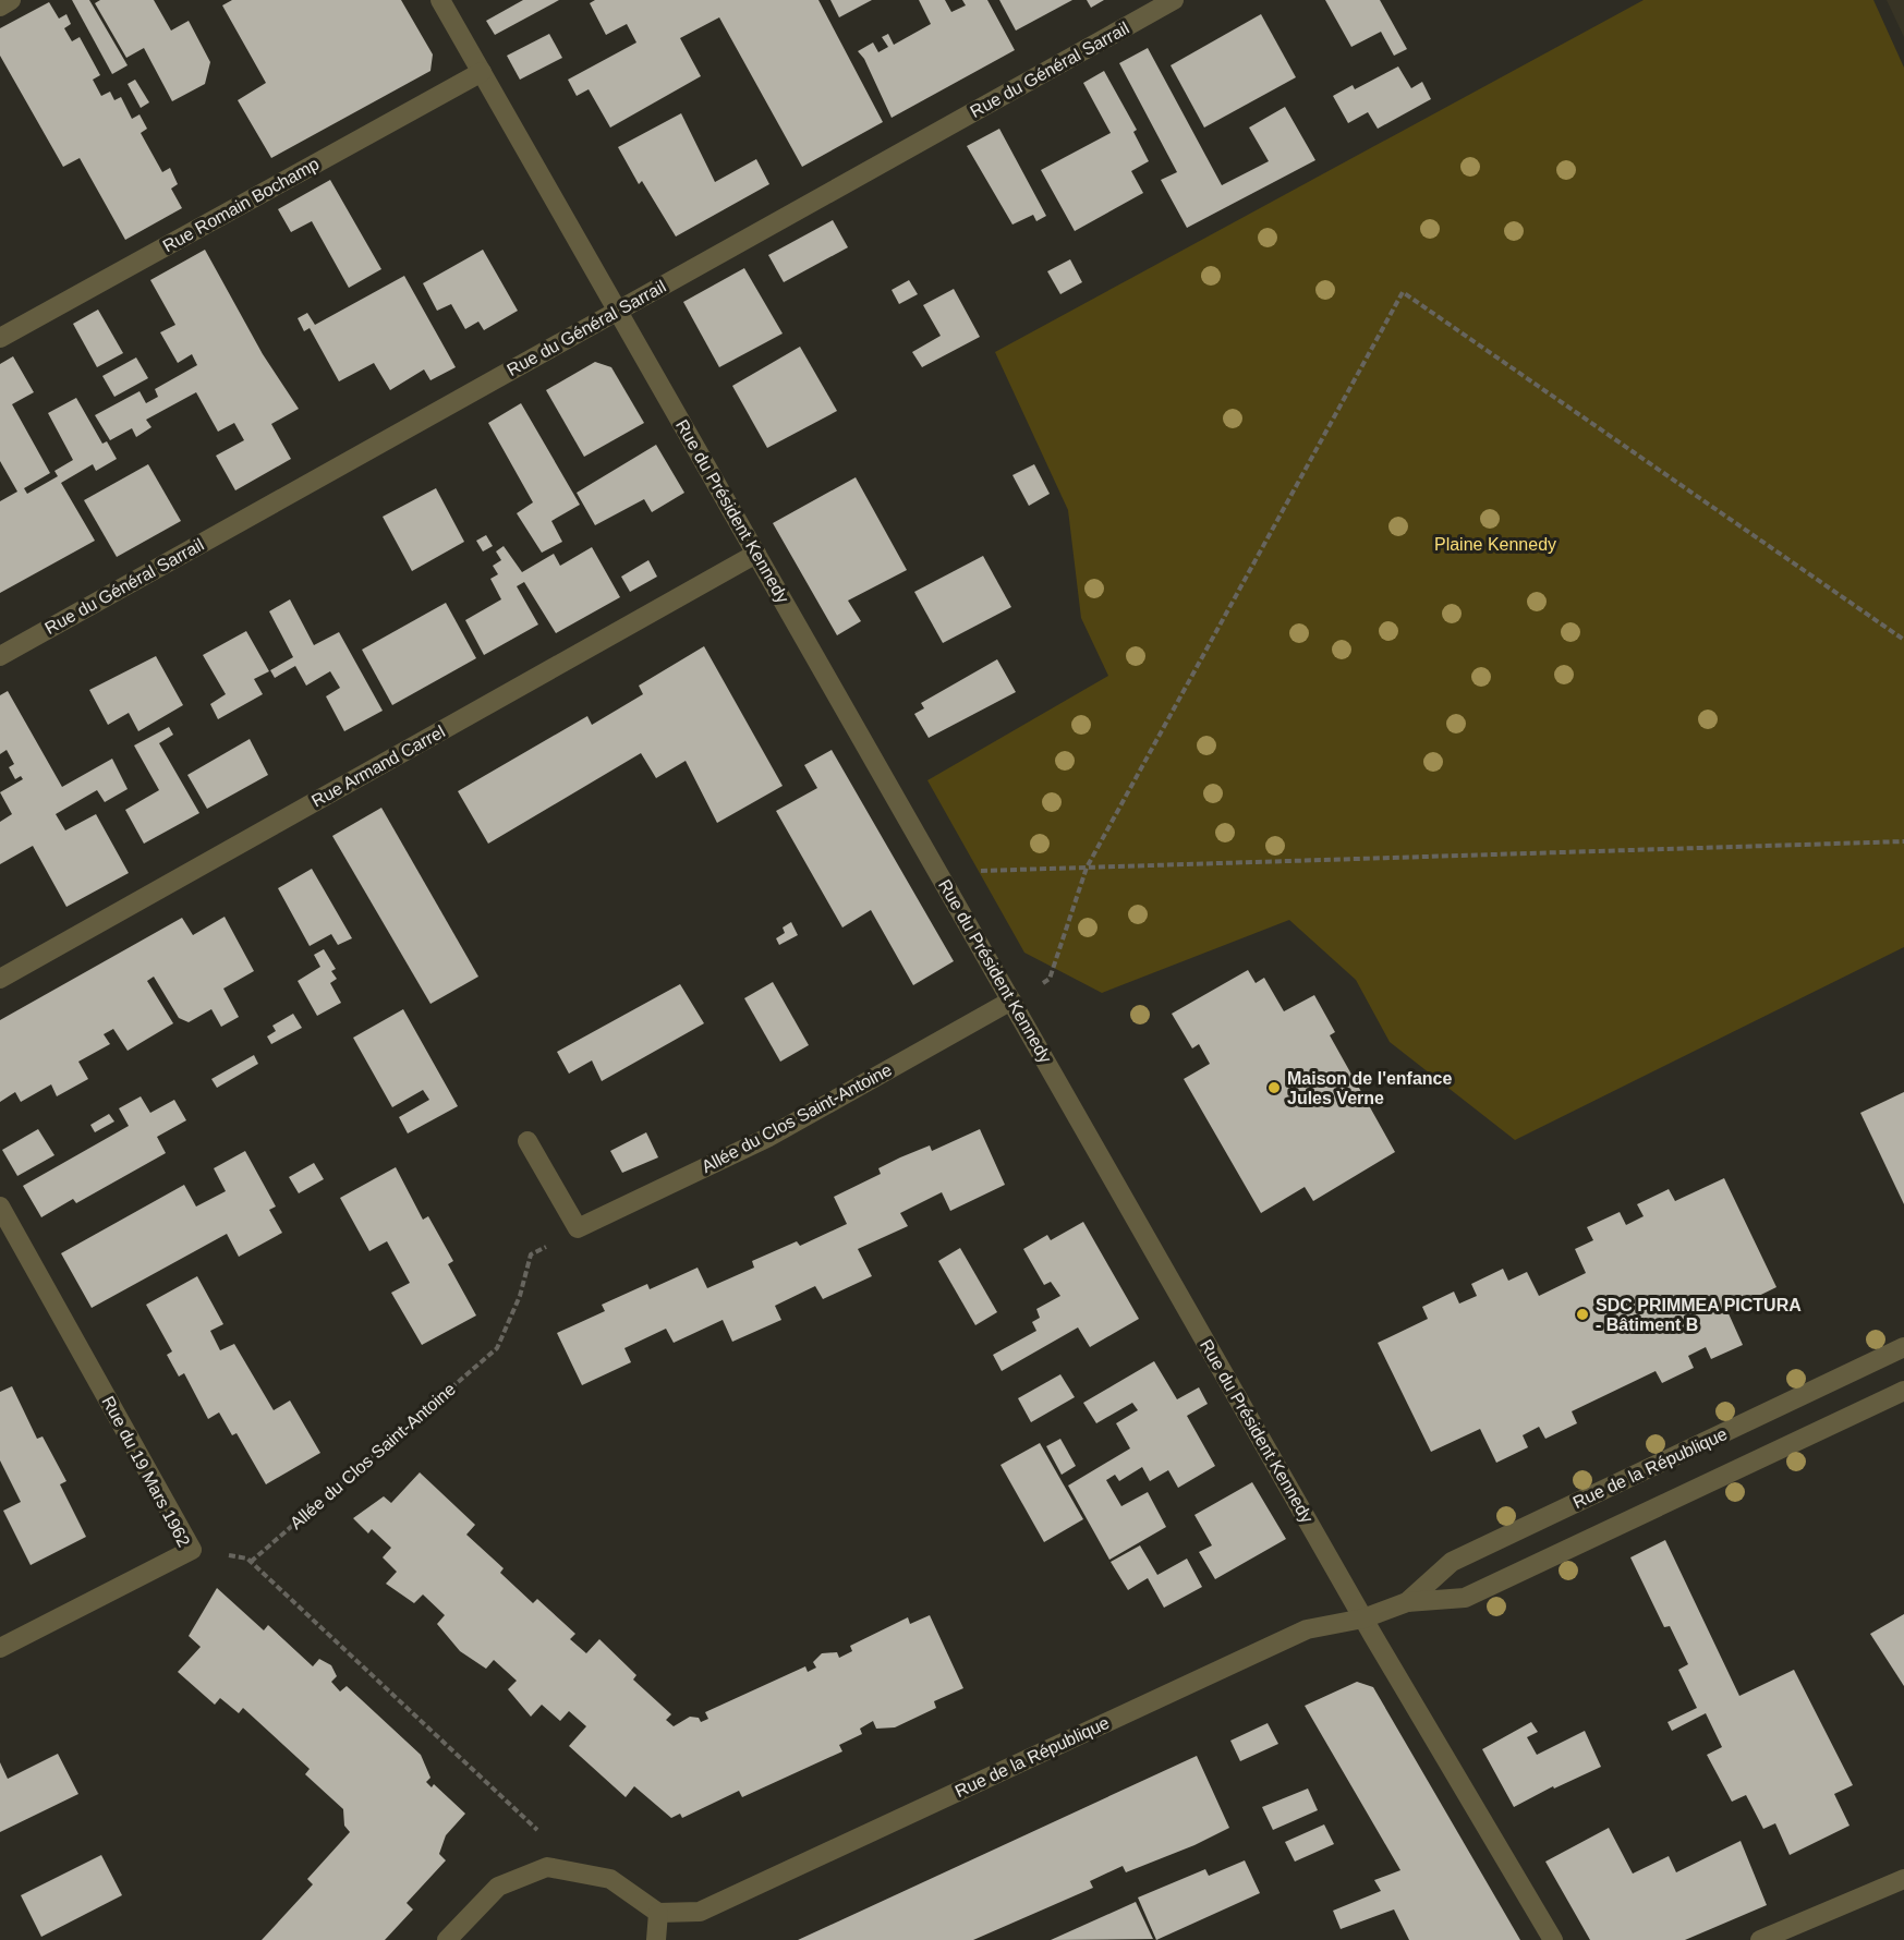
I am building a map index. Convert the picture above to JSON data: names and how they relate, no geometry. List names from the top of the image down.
{
  "streets": {
    "street": [
      "Rue du Général Sarrail",
      "Rue Romain Bochamp",
      "Rue du Président Kennedy",
      "Rue Armand Carrel",
      "Allée du Clos Saint-Antoine",
      "Rue de la République",
      "Rue du 19 Mars 1962"
    ]
  },
  "crossings": [
    ["Rue du Général Sarrail", "Rue du Président Kennedy"],
    ["Rue Romain Bochamp", "Rue du Président Kennedy"],
    ["Rue du Président Kennedy", "Rue Armand Carrel"],
    ["Rue du Président Kennedy", "Allée du Clos Saint-Antoine"],
    ["Rue du Président Kennedy", "Rue de la République"]
  ],
  "parks": ["Plaine Kennedy"],
  "places": ["Maison de l'enfance Jules Verne", "SDC PRIMMEA PICTURA - Bâtiment B"]
}
